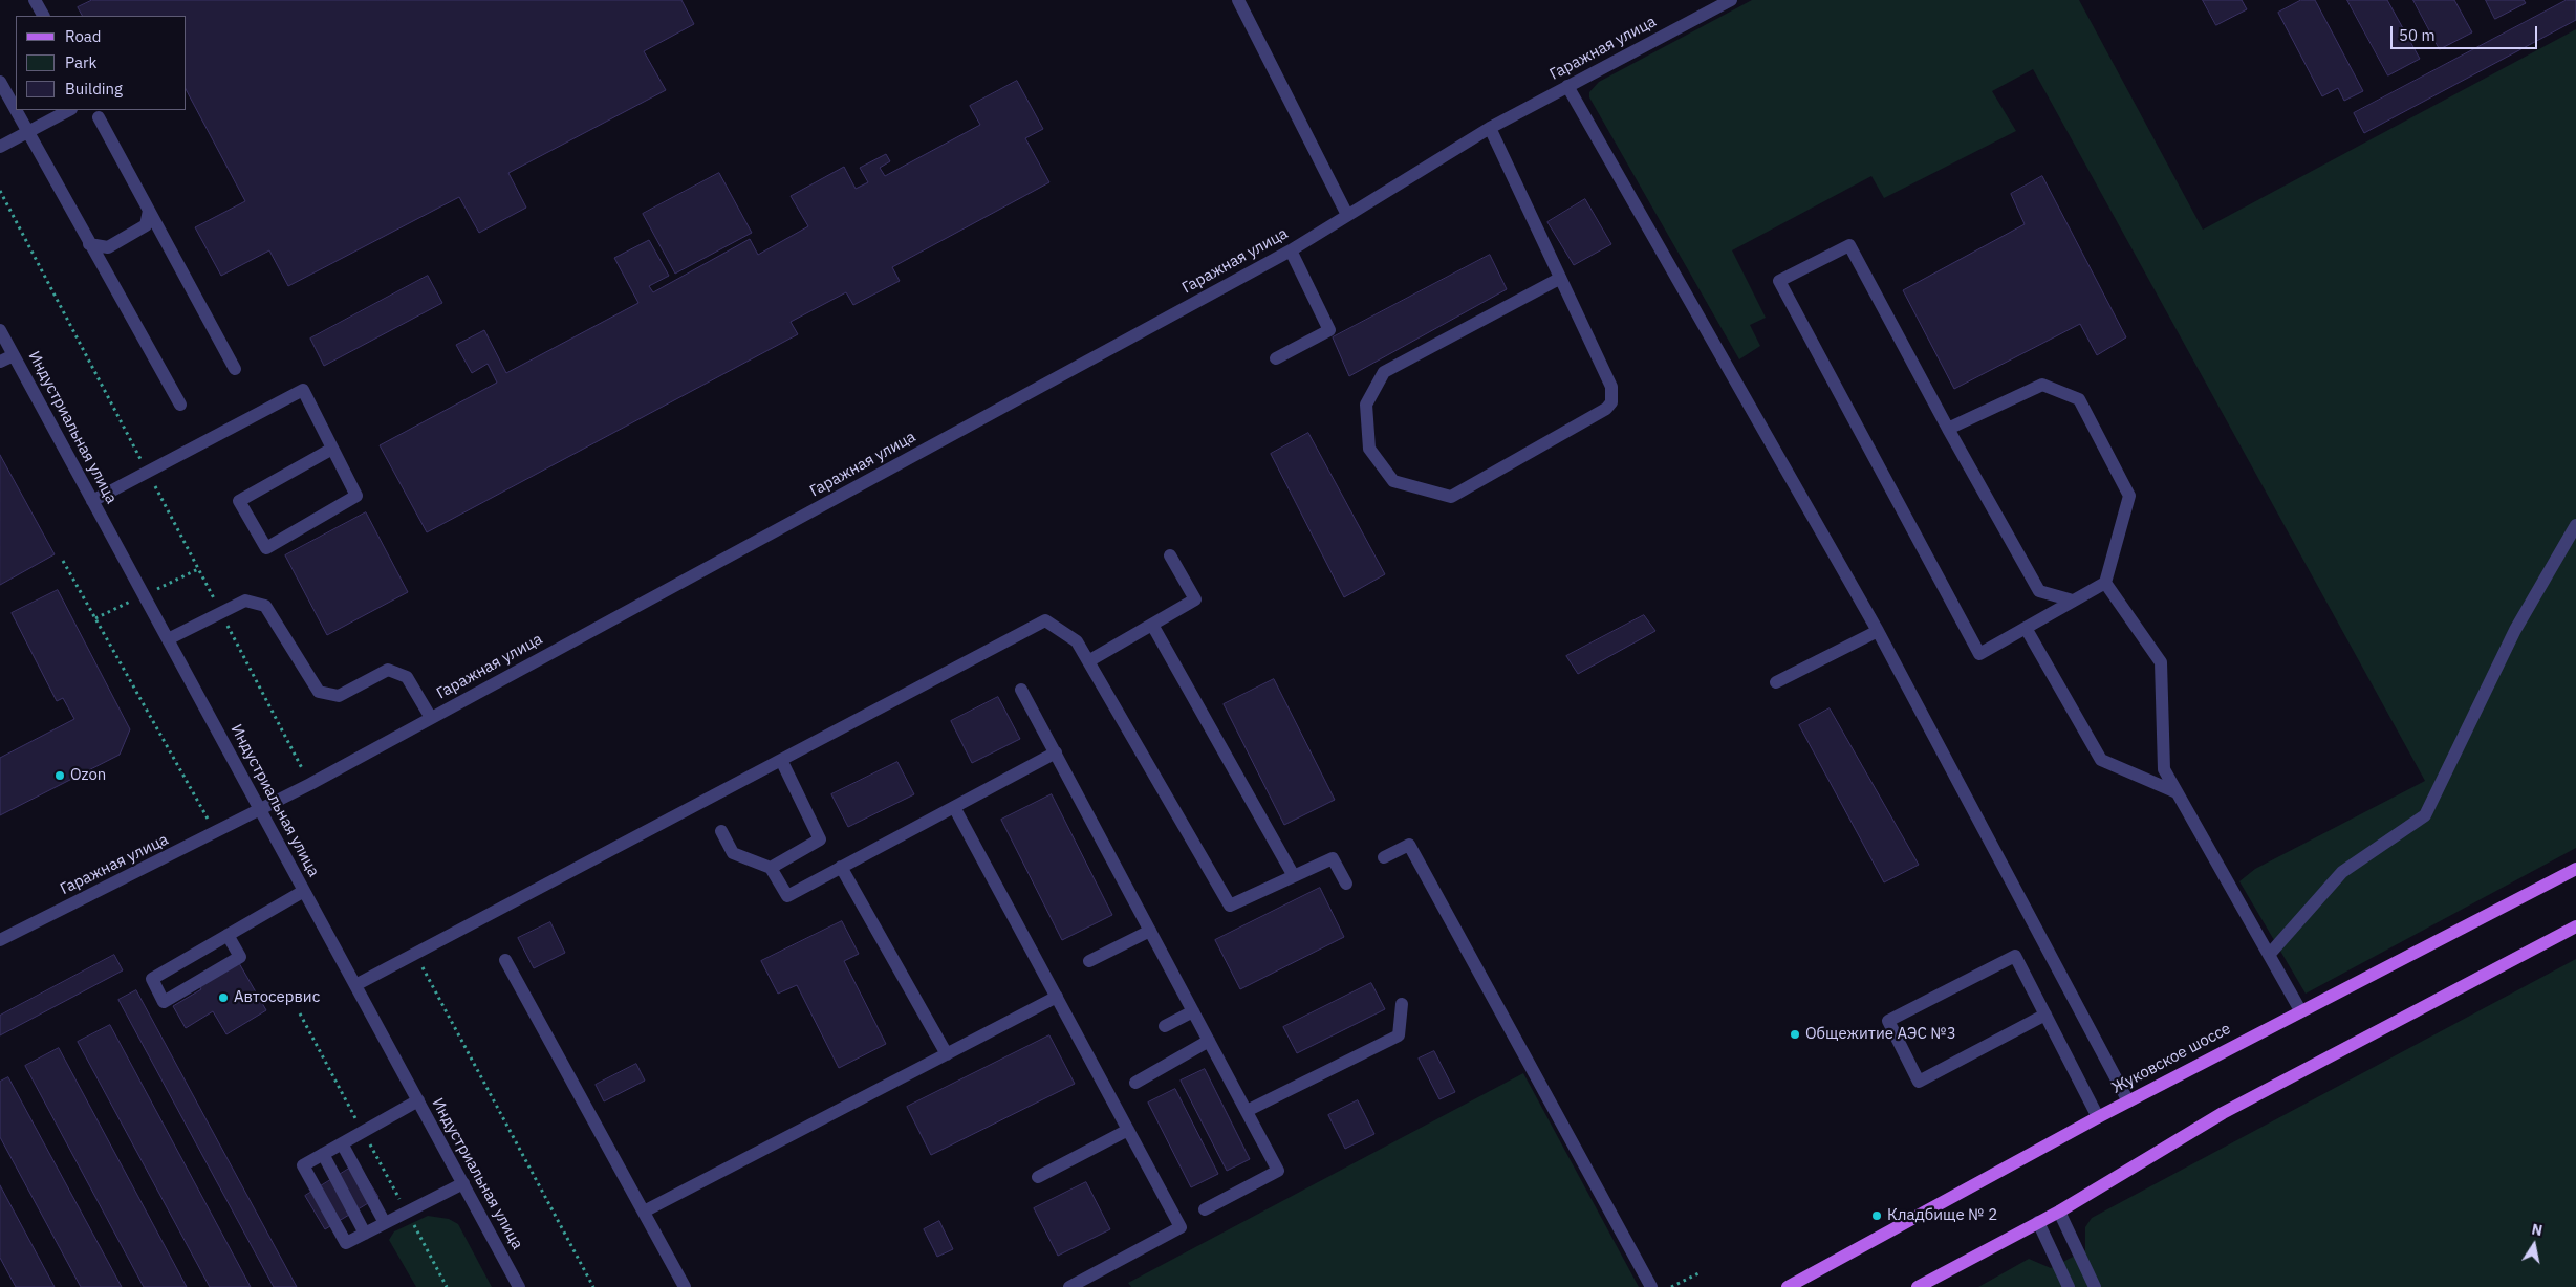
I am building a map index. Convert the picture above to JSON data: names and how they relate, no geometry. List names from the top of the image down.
{
  "streets": {
    "main road": ["Жуковское шоссе"],
    "street": ["Гаражная улица", "Индустриальная улица"]
  },
  "crossings": [
    ["Гаражная улица", "Индустриальная улица"]
  ],
  "places": [
    "Ozon",
    "Автосервис",
    "Общежитие АЭС №3",
    "Кладбище № 2"
  ],
  "legend": ["Road", "Park", "Building"],
  "scale_bar": "50 m",
  "north": "top"
}
